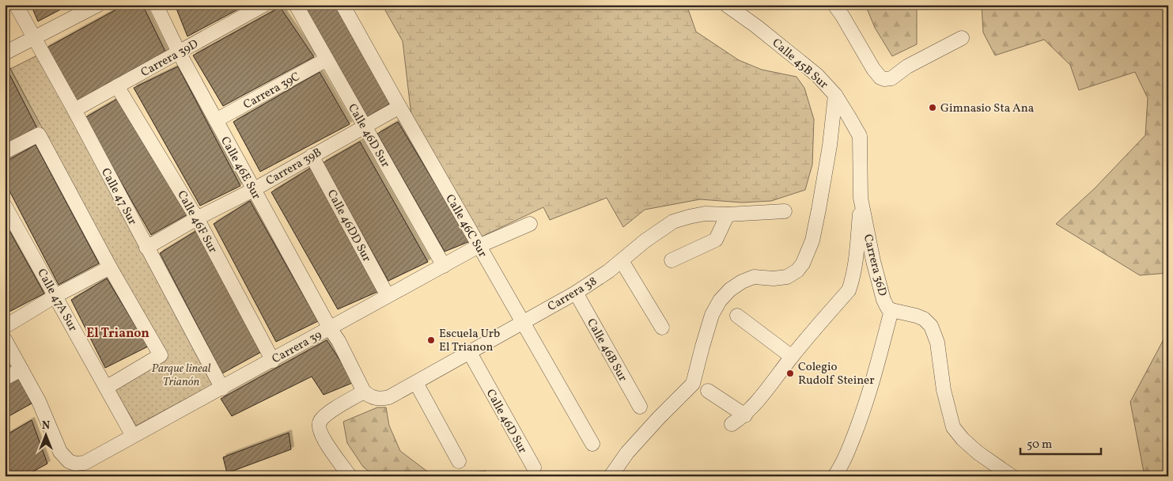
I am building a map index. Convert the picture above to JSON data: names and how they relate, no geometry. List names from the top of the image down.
{
  "streets": {
    "street": [
      "Carrera 39D",
      "Calle 45B Sur",
      "Carrera 39C",
      "Calle 46D Sur",
      "Carrera 39B",
      "Calle 46E Sur",
      "Calle 47 Sur",
      "Calle 46F Sur",
      "Calle 46DD Sur",
      "Calle 46C Sur",
      "Carrera 36D",
      "Carrera 38",
      "Calle 47A Sur",
      "Carrera 39",
      "Calle 46B Sur"
    ]
  },
  "crossings": [
    ["Carrera 39D", "Calle 46E Sur"],
    ["Carrera 39D", "Calle 47 Sur"],
    ["Carrera 39D", "Calle 46F Sur"],
    ["Calle 45B Sur", "Carrera 36D"],
    ["Carrera 39C", "Calle 46D Sur"],
    ["Carrera 39C", "Calle 46E Sur"],
    ["Calle 46D Sur", "Carrera 39B"],
    ["Calle 46D Sur", "Carrera 38"],
    ["Calle 46D Sur", "Carrera 39"],
    ["Carrera 39B", "Calle 46E Sur"],
    ["Carrera 39B", "Calle 47 Sur"],
    ["Carrera 39B", "Calle 46F Sur"],
    ["Carrera 39B", "Calle 46DD Sur"],
    ["Carrera 39B", "Calle 46C Sur"],
    ["Calle 46E Sur", "Carrera 39"],
    ["Calle 47 Sur", "Carrera 39"],
    ["Calle 46F Sur", "Carrera 39"],
    ["Calle 46DD Sur", "Carrera 39"],
    ["Calle 46C Sur", "Carrera 38"],
    ["Calle 46C Sur", "Carrera 39"],
    ["Carrera 38", "Calle 46B Sur"],
    ["Calle 47A Sur", "Carrera 39"]
  ],
  "districts": ["El Trianon"],
  "parks": ["Parque lineal Trianón"],
  "places": ["Gimnasio Sta Ana", "Escuela Urb El Trianon", "Colegio Rudolf Steiner"],
  "scale_bar": "50 m",
  "north": "top"
}
